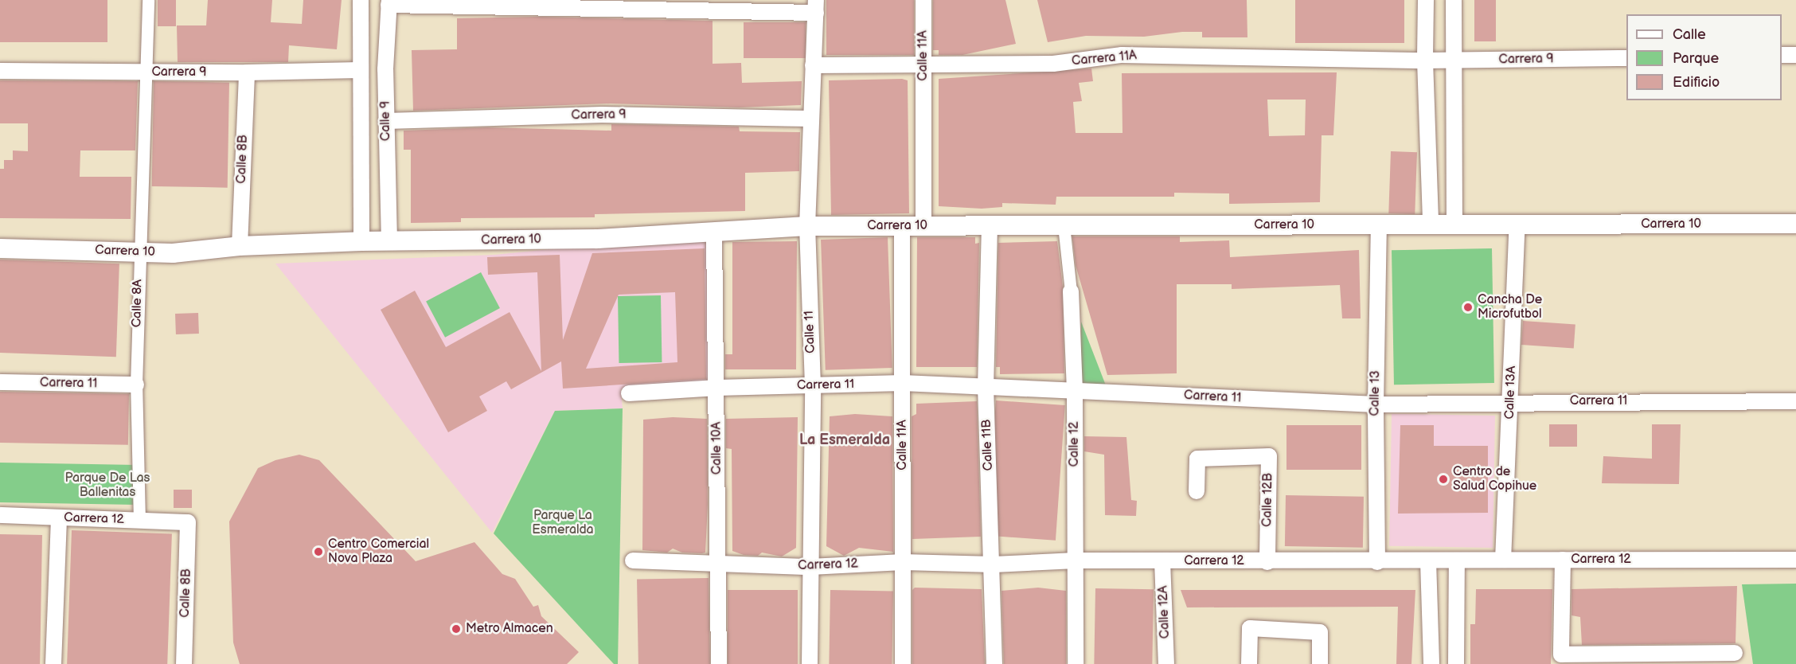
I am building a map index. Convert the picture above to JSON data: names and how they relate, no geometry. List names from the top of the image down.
{
  "streets": {
    "street": [
      "Calle 11A",
      "Carrera 11A",
      "Carrera 9",
      "Calle 9",
      "Calle 8B",
      "Carrera 10",
      "Calle 8A",
      "Calle 11",
      "Carrera 11",
      "Calle 13A",
      "Calle 13",
      "Calle 12",
      "Calle 11B",
      "Calle 10A",
      "Calle 12B",
      "Carrera 12",
      "Calle 12A"
    ]
  },
  "crossings": [
    ["Calle 11A", "Carrera 11A"],
    ["Calle 11A", "Carrera 10"],
    ["Calle 11A", "Carrera 11"],
    ["Calle 11A", "Carrera 12"],
    ["Carrera 11A", "Carrera 9"],
    ["Carrera 11A", "Calle 11"],
    ["Carrera 9", "Calle 9"],
    ["Carrera 9", "Calle 8B"],
    ["Carrera 9", "Calle 8A"],
    ["Carrera 9", "Calle 11"],
    ["Calle 9", "Carrera 10"],
    ["Calle 8B", "Carrera 10"],
    ["Calle 8B", "Carrera 12"],
    ["Carrera 10", "Calle 8A"],
    ["Carrera 10", "Calle 11"],
    ["Carrera 10", "Calle 13A"],
    ["Carrera 10", "Calle 13"],
    ["Carrera 10", "Calle 12"],
    ["Carrera 10", "Calle 11B"],
    ["Carrera 10", "Calle 10A"],
    ["Calle 8A", "Carrera 11"],
    ["Calle 8A", "Carrera 12"],
    ["Calle 11", "Carrera 11"],
    ["Calle 11", "Carrera 12"],
    ["Carrera 11", "Calle 13A"],
    ["Carrera 11", "Calle 13"],
    ["Carrera 11", "Calle 12"],
    ["Carrera 11", "Calle 11B"],
    ["Carrera 11", "Calle 10A"],
    ["Calle 13A", "Carrera 12"],
    ["Calle 13", "Carrera 12"],
    ["Calle 12", "Carrera 12"],
    ["Calle 11B", "Carrera 12"],
    ["Calle 10A", "Carrera 12"],
    ["Calle 12B", "Carrera 12"],
    ["Carrera 12", "Calle 12A"]
  ],
  "districts": ["La Esmeralda"],
  "parks": ["Parque De Las Ballenitas", "Parque La Esmeralda"],
  "places": [
    "Cancha De Microfutbol",
    "Centro de Salud Copihue",
    "Centro Comercial Nova Plaza",
    "Metro Almacen"
  ],
  "legend": ["Calle", "Parque", "Edificio"]
}
